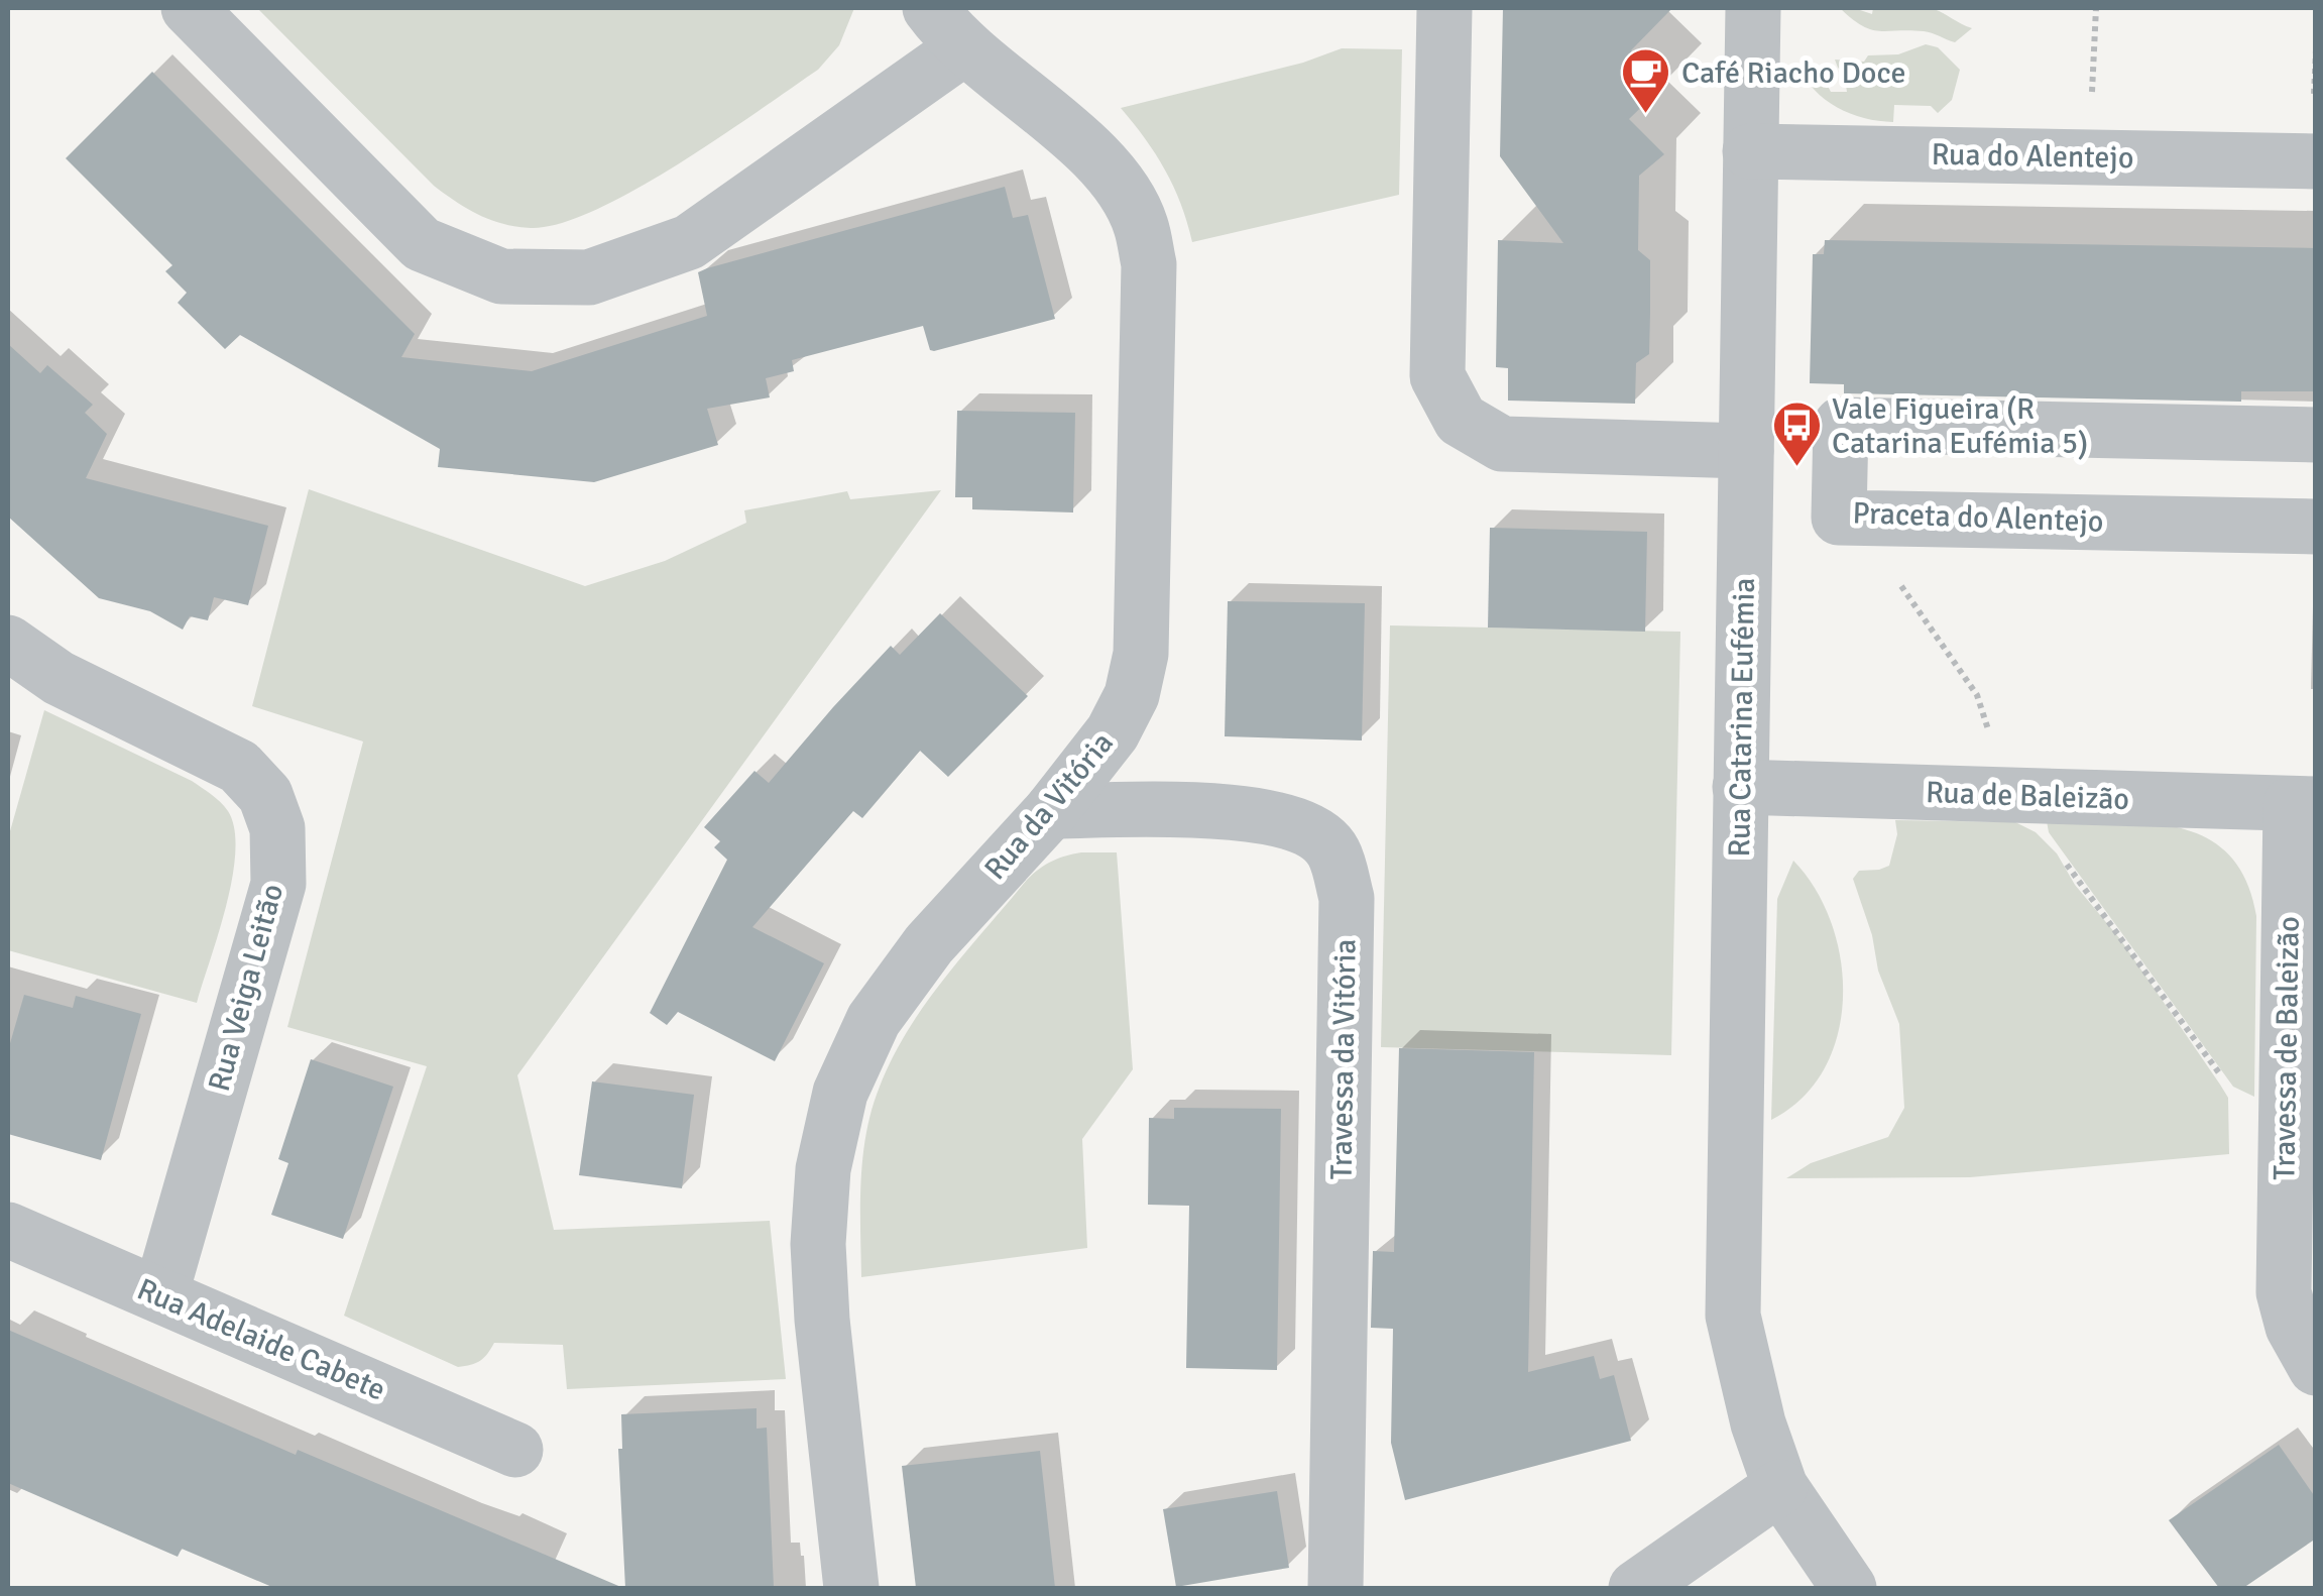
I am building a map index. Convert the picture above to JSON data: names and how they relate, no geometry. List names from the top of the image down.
{
  "streets": {
    "street": [
      "Rua do Alentejo",
      "Praceta do Alentejo",
      "Rua Catarina Eufémia",
      "Rua de Baleizão",
      "Rua da Vitória",
      "Rua Veiga Leitão",
      "Travessa de Baleizão",
      "Travessa da Vitória",
      "Rua Adelaide Cabete"
    ]
  },
  "crossings": [
    ["Rua do Alentejo", "Rua Catarina Eufémia"],
    ["Rua Catarina Eufémia", "Rua de Baleizão"],
    ["Rua de Baleizão", "Travessa de Baleizão"],
    ["Rua da Vitória", "Travessa da Vitória"],
    ["Rua Veiga Leitão", "Rua Adelaide Cabete"]
  ],
  "places": {
    "cafe": ["Café Riacho Doce"],
    "bus stop": ["Vale Figueira (R Catarina Eufémia 5)"]
  }
}
